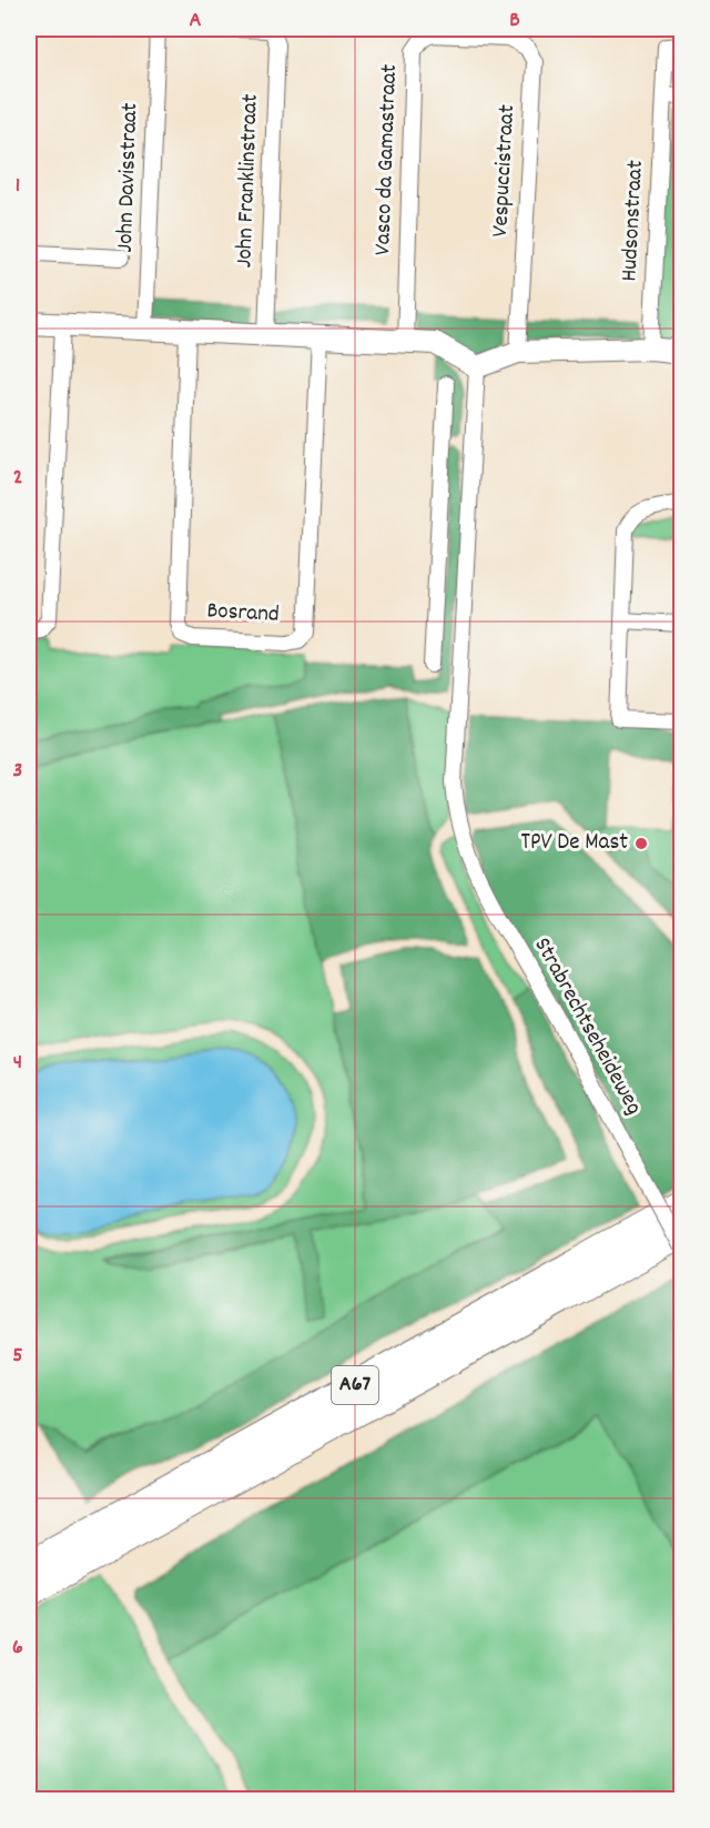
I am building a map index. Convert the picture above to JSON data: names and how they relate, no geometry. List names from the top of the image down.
{
  "streets": {
    "highway": ["A67"],
    "street": [
      "Vasco da Gamastraat",
      "Vespuccistraat",
      "John Davisstraat",
      "John Franklinstraat",
      "Hudsonstraat",
      "Bosrand",
      "Strabrechtseheideweg"
    ]
  },
  "crossings": [
    ["Vasco da Gamastraat", "Vespuccistraat"]
  ],
  "places": ["TPV De Mast"],
  "grid": {
    "columns": ["A", "B"],
    "rows": [
      "1",
      "2",
      "3",
      "4",
      "5",
      "6"
    ]
  }
}
